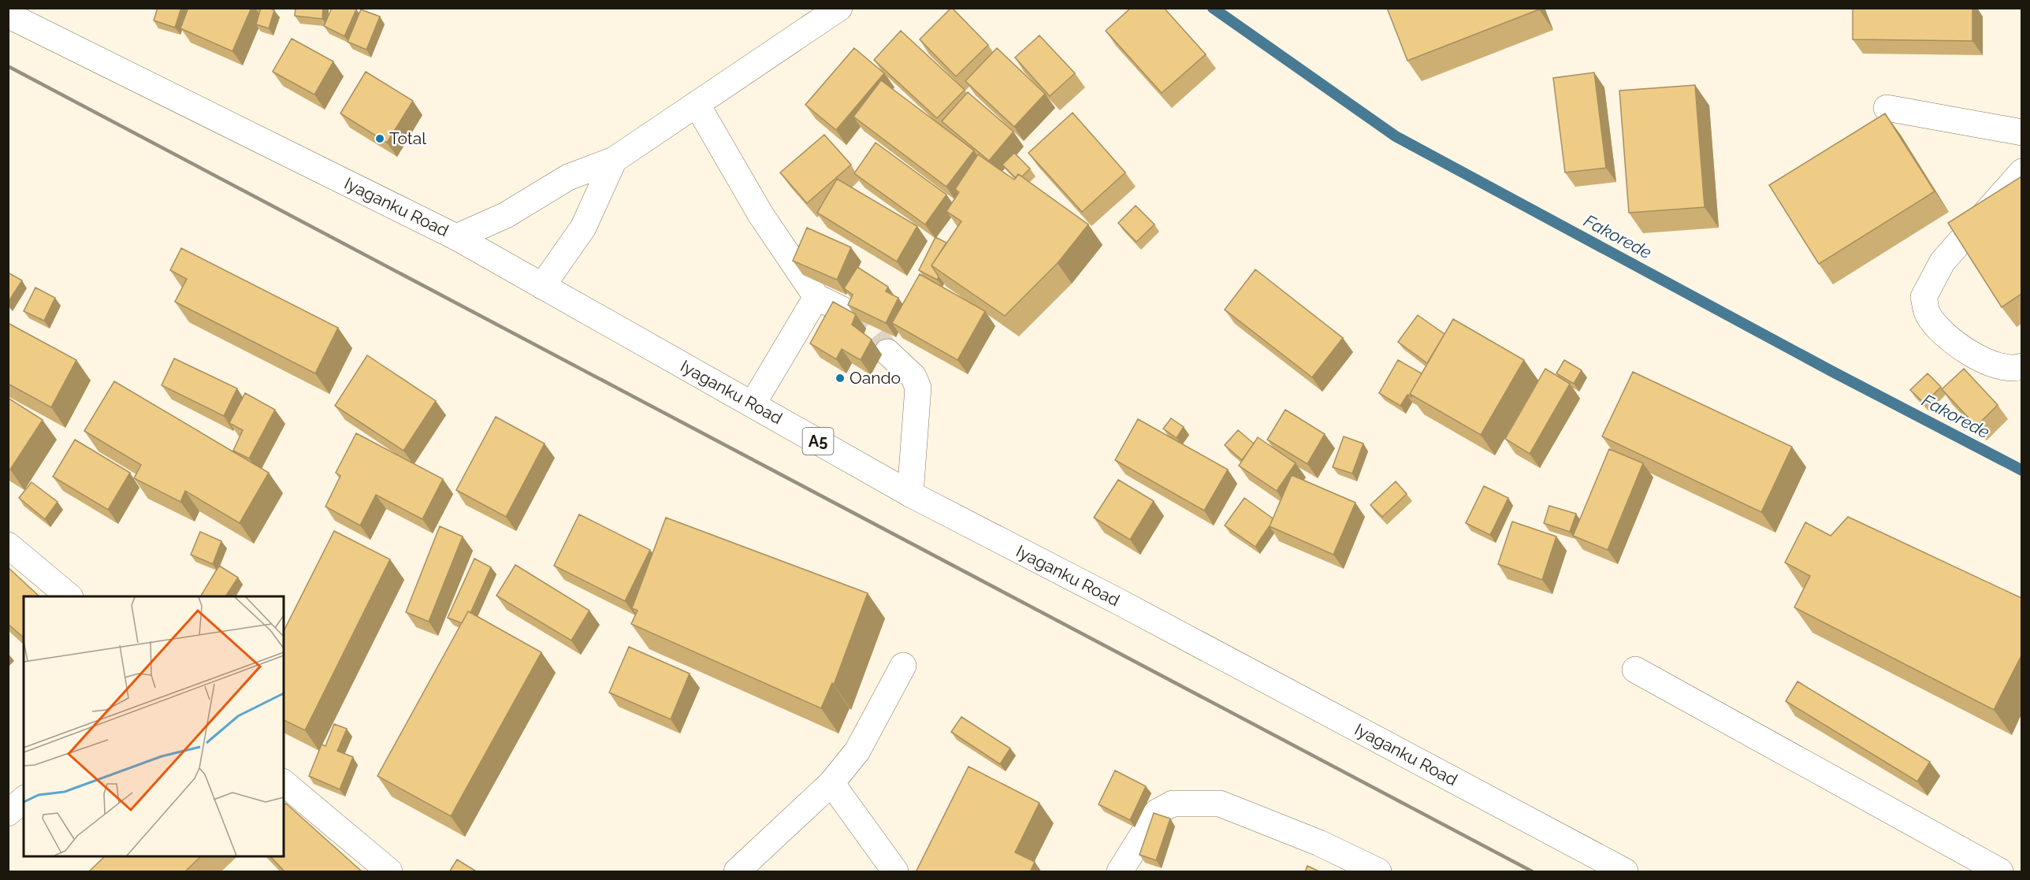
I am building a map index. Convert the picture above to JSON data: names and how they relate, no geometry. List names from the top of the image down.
{
  "streets": {
    "main road": ["Iyaganku Road", "A5"]
  },
  "water": ["Fakorede"],
  "places": ["Total", "Oando"]
}
